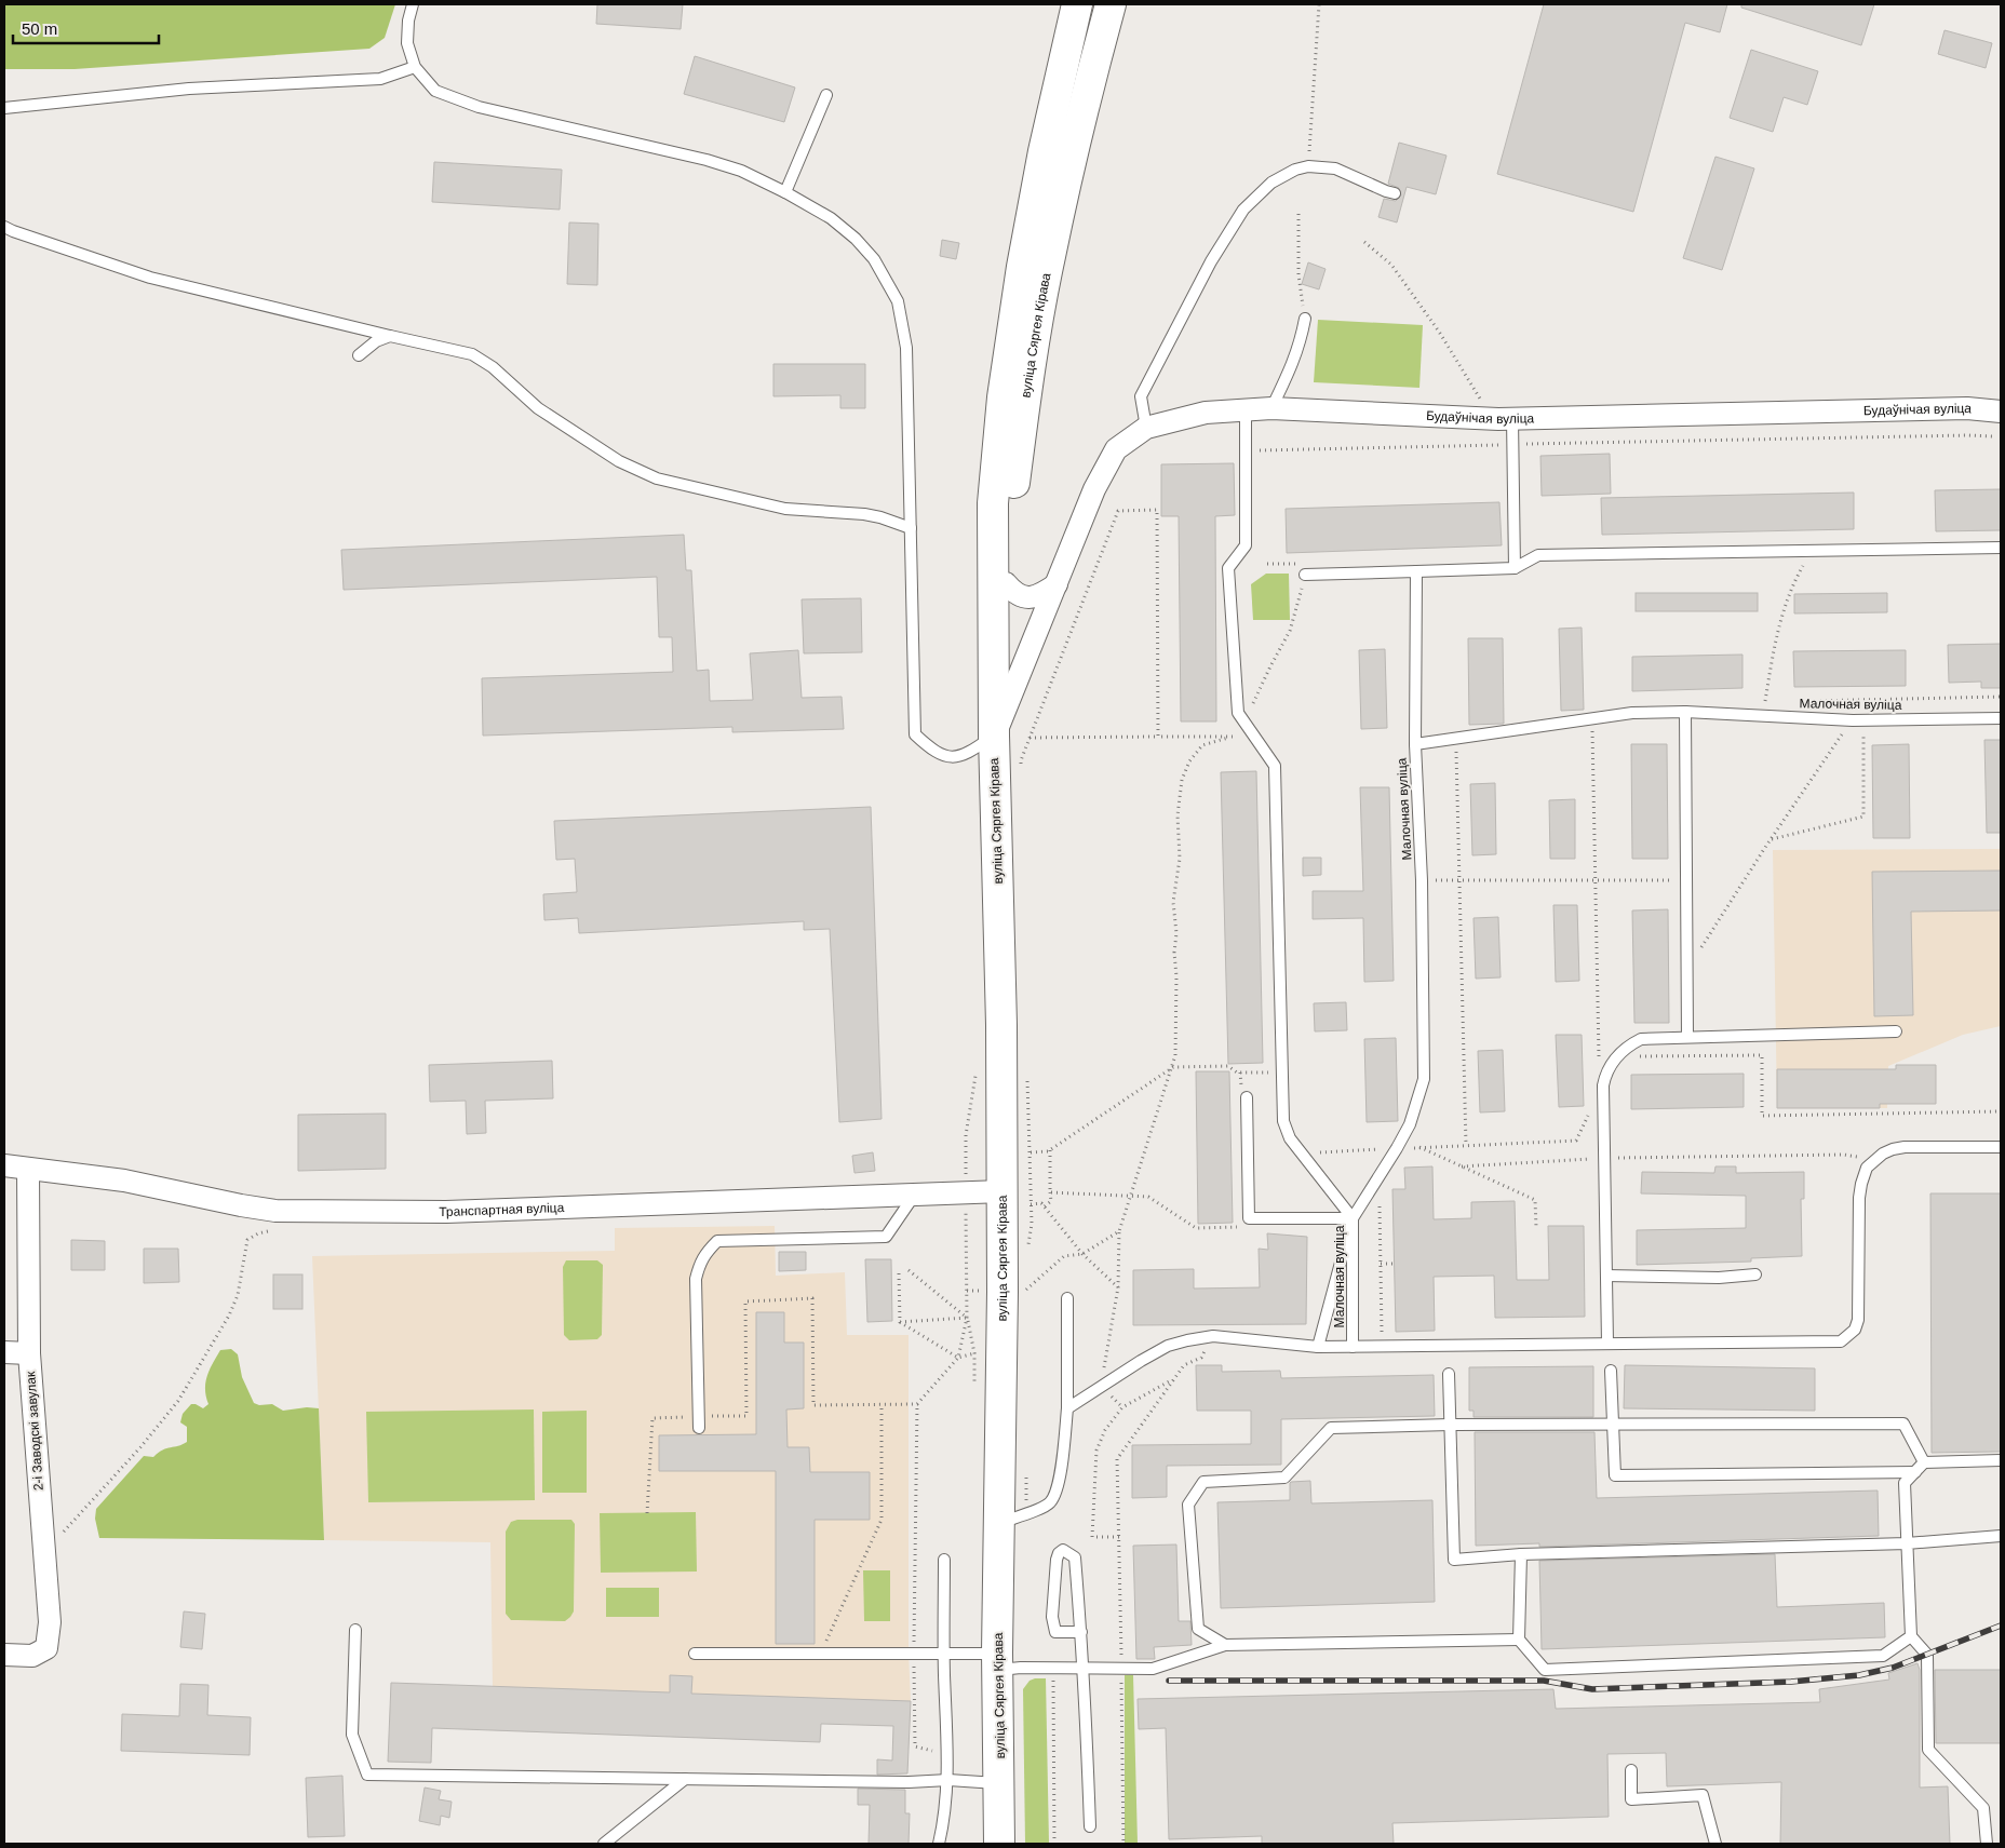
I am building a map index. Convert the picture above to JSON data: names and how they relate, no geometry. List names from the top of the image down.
{
  "streets": {
    "main road": ["вуліца Сяргея Кірава"],
    "street": ["Будаўнічая вуліца", "Транспартная вуліца", "2-і Заводскі завулак"],
    "lane": ["Малочная вуліца"]
  },
  "crossings": [
    ["вуліца Сяргея Кірава", "Будаўнічая вуліца"],
    ["вуліца Сяргея Кірава", "Транспартная вуліца"],
    ["Транспартная вуліца", "2-і Заводскі завулак"]
  ],
  "scale_bar": "50 m"
}
